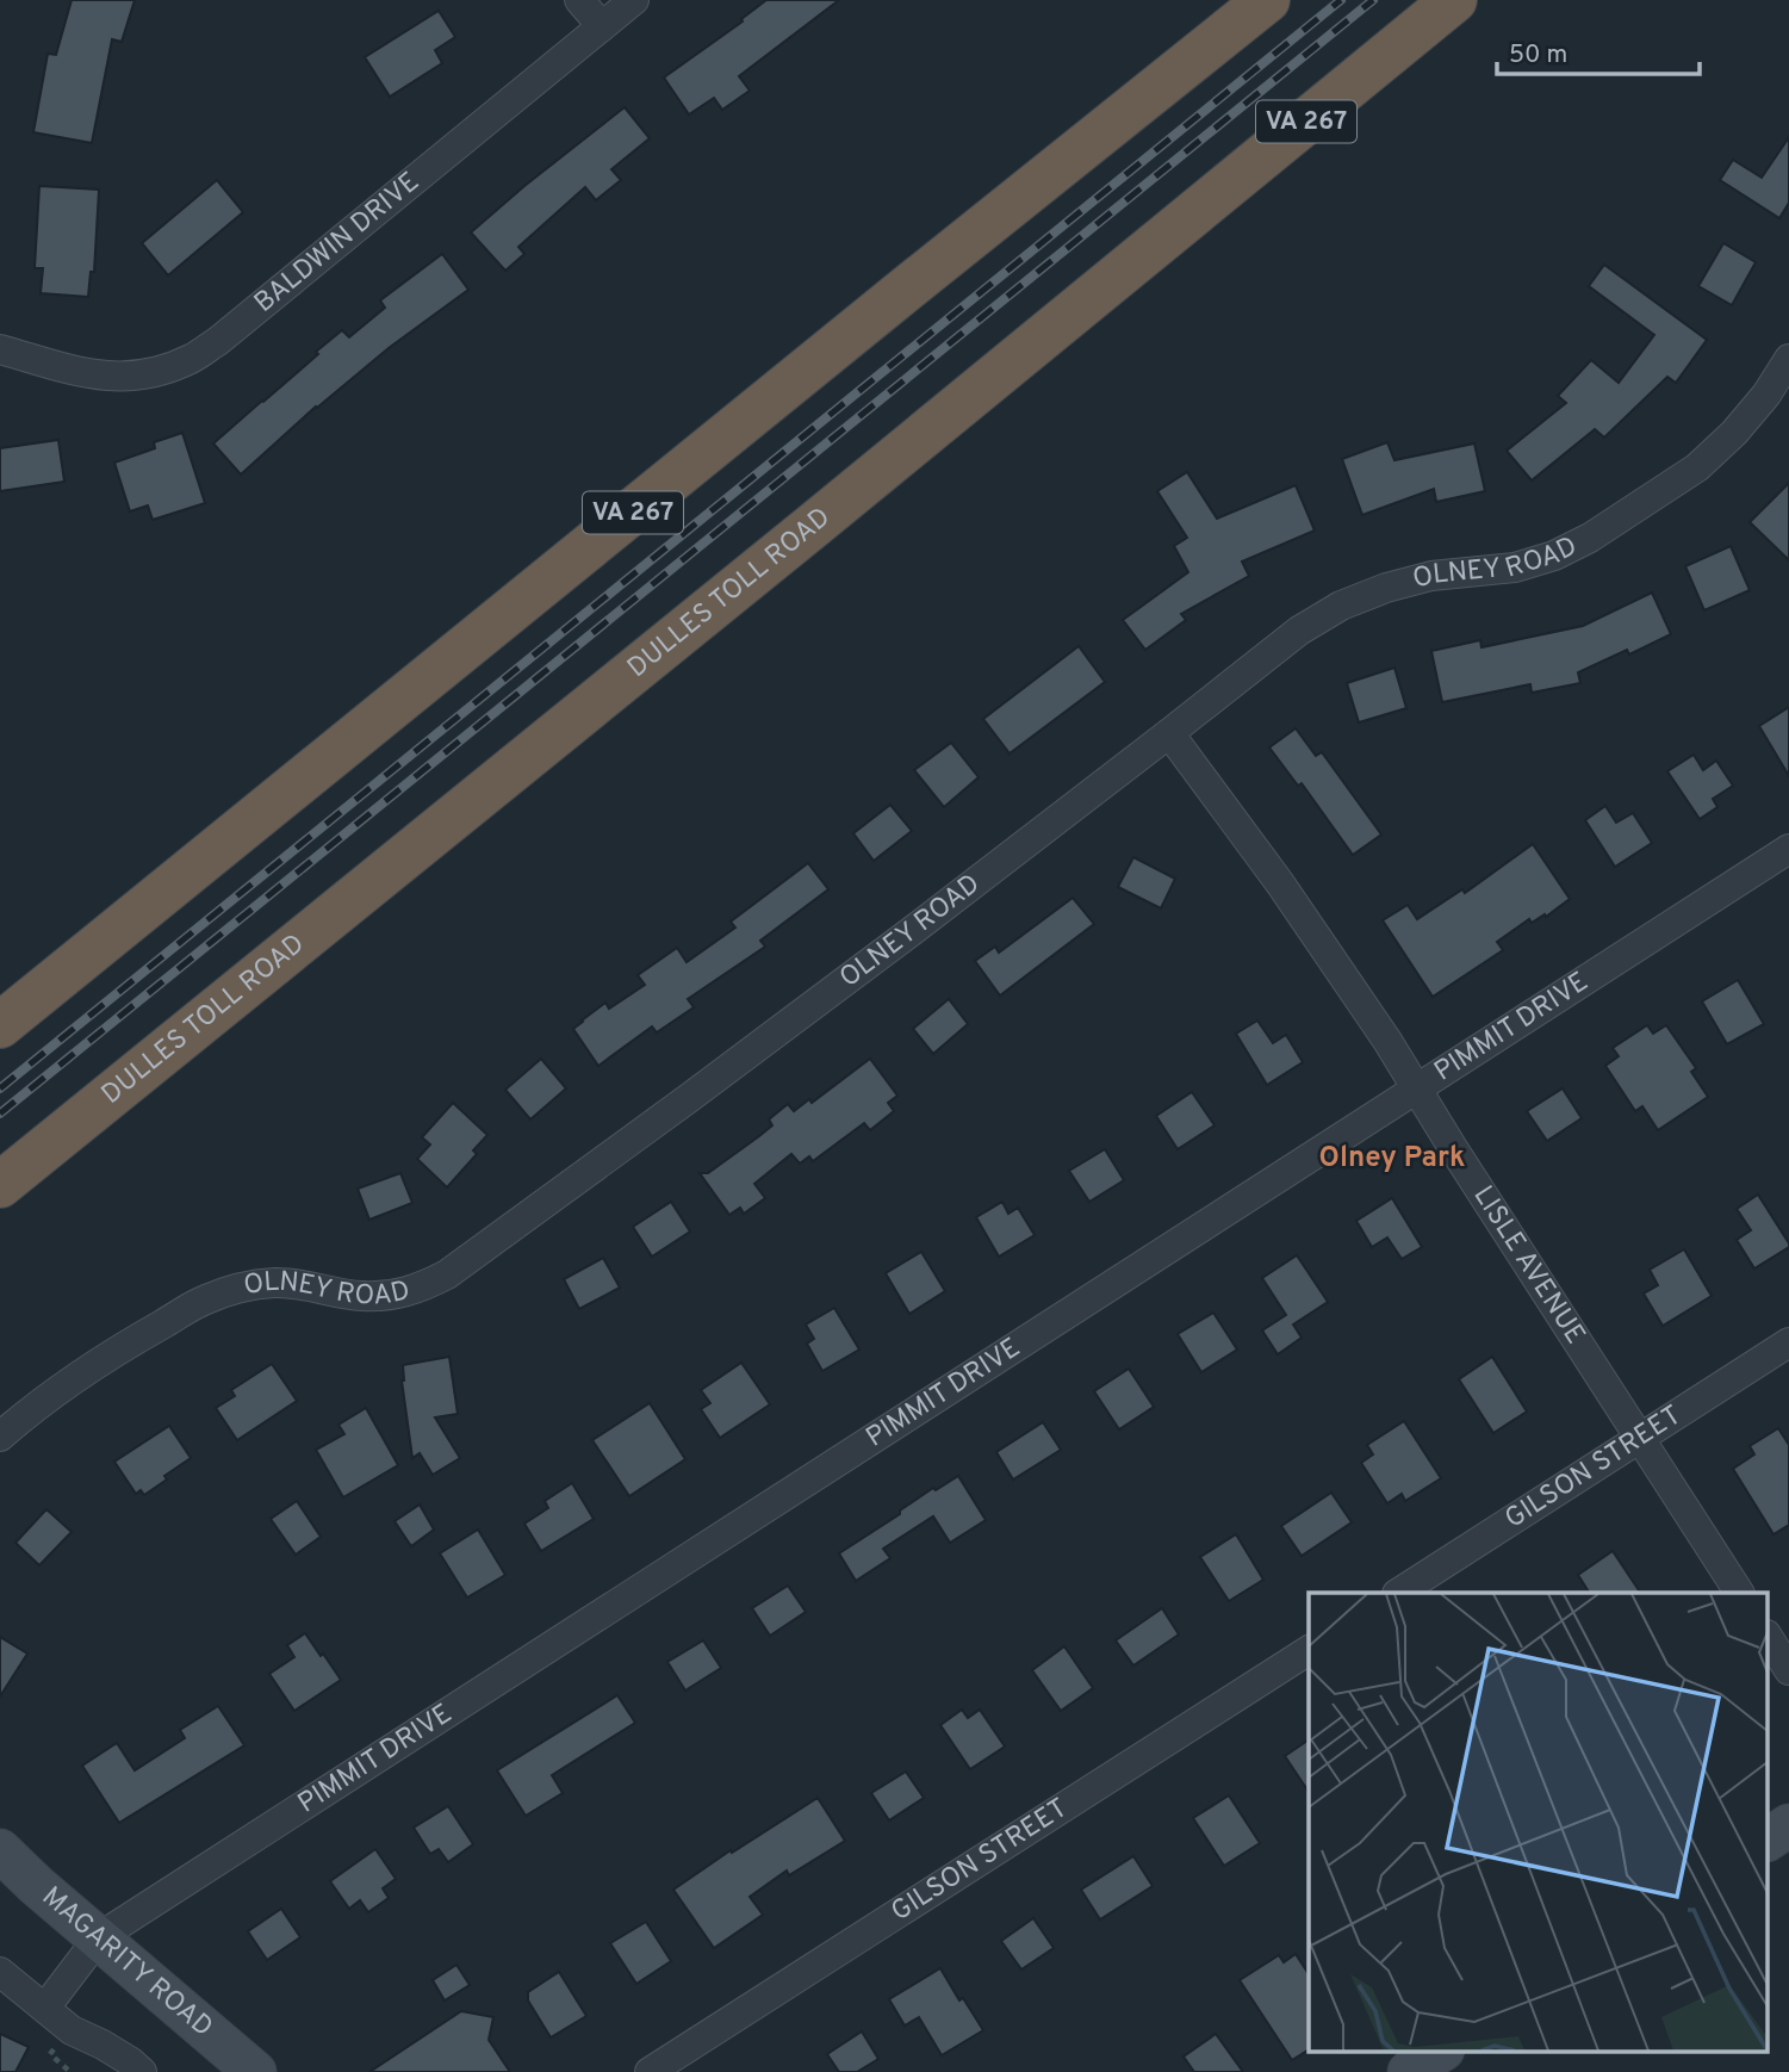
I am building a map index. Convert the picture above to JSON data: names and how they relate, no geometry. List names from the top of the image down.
{
  "streets": {
    "highway": ["VA 267", "DULLES TOLL ROAD"],
    "main road": ["MAGARITY ROAD"],
    "street": [
      "BALDWIN DRIVE",
      "OLNEY ROAD",
      "PIMMIT DRIVE",
      "LISLE AVENUE",
      "GILSON STREET"
    ]
  },
  "crossings": [
    ["OLNEY ROAD", "LISLE AVENUE"],
    ["PIMMIT DRIVE", "LISLE AVENUE"],
    ["PIMMIT DRIVE", "MAGARITY ROAD"],
    ["LISLE AVENUE", "GILSON STREET"]
  ],
  "districts": ["Olney Park"],
  "scale_bar": "50 m"
}
